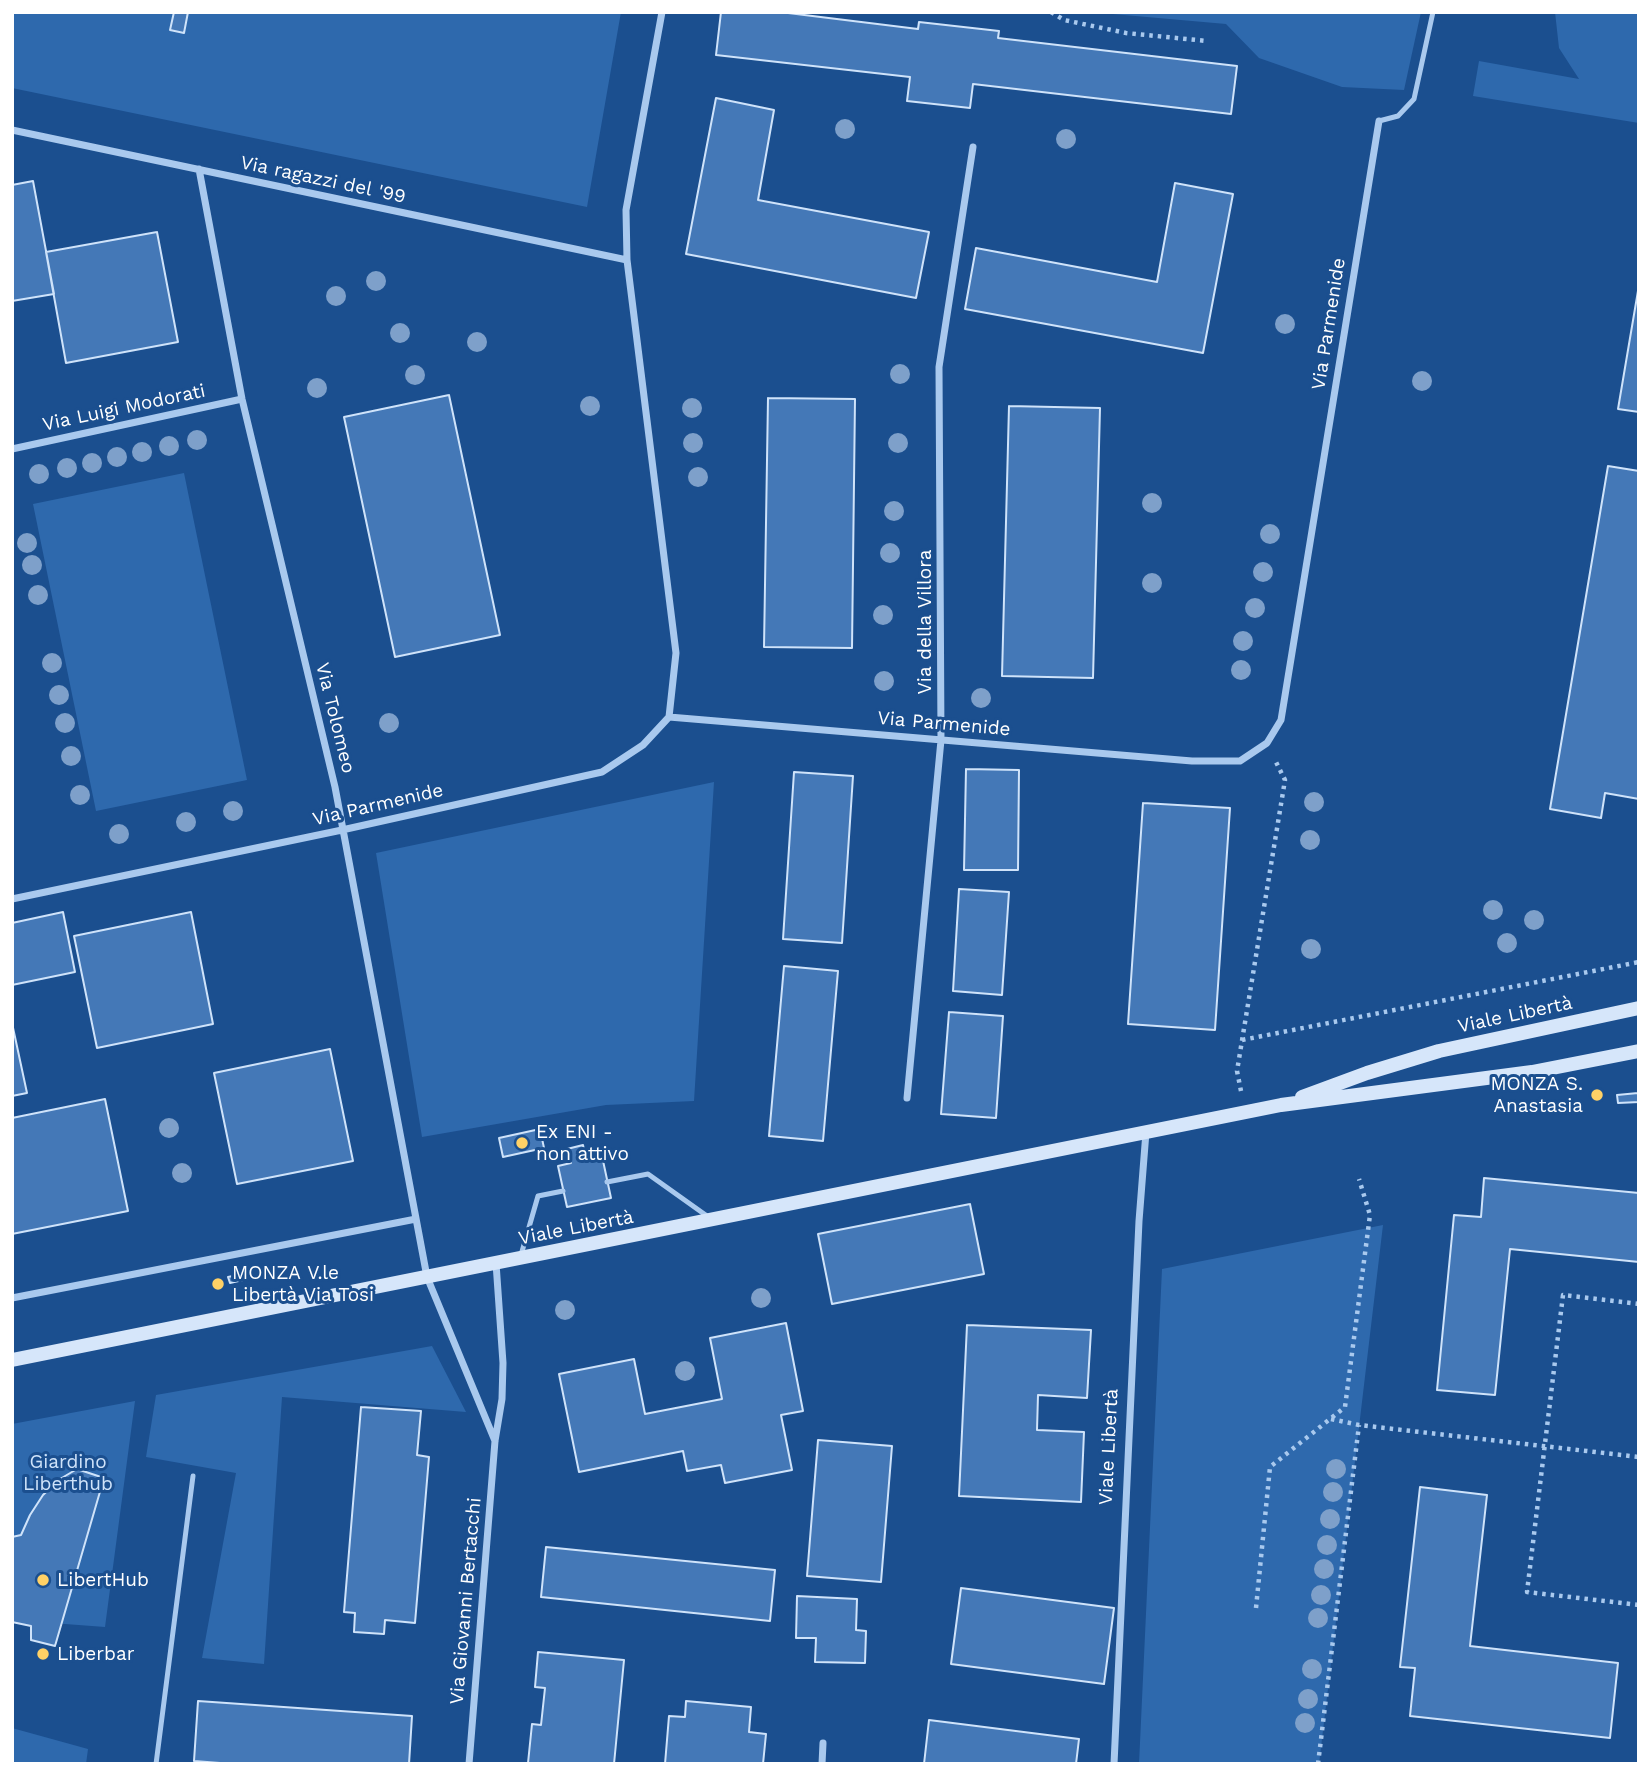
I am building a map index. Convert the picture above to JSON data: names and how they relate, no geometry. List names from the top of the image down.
{
  "streets": {
    "main road": ["Viale Libertà"],
    "street": [
      "Via ragazzi del '99",
      "Via Parmenide",
      "Via Luigi Modorati",
      "Via della Villora",
      "Via Tolomeo",
      "Via Giovanni Bertacchi"
    ]
  },
  "crossings": [
    ["Via ragazzi del '99", "Via Tolomeo"],
    ["Via Parmenide", "Via della Villora"],
    ["Via Parmenide", "Via Tolomeo"],
    ["Via Luigi Modorati", "Via Tolomeo"],
    ["Via Tolomeo", "Viale Libertà"],
    ["Via Tolomeo", "Via Giovanni Bertacchi"],
    ["Viale Libertà", "Via Giovanni Bertacchi"]
  ],
  "parks": ["Giardino Liberthub"],
  "places": [
    "MONZA S. Anastasia",
    "Ex ENI - non attivo",
    "MONZA V.le Libertà Via Tosi",
    "LibertHub",
    "Liberbar"
  ]
}
